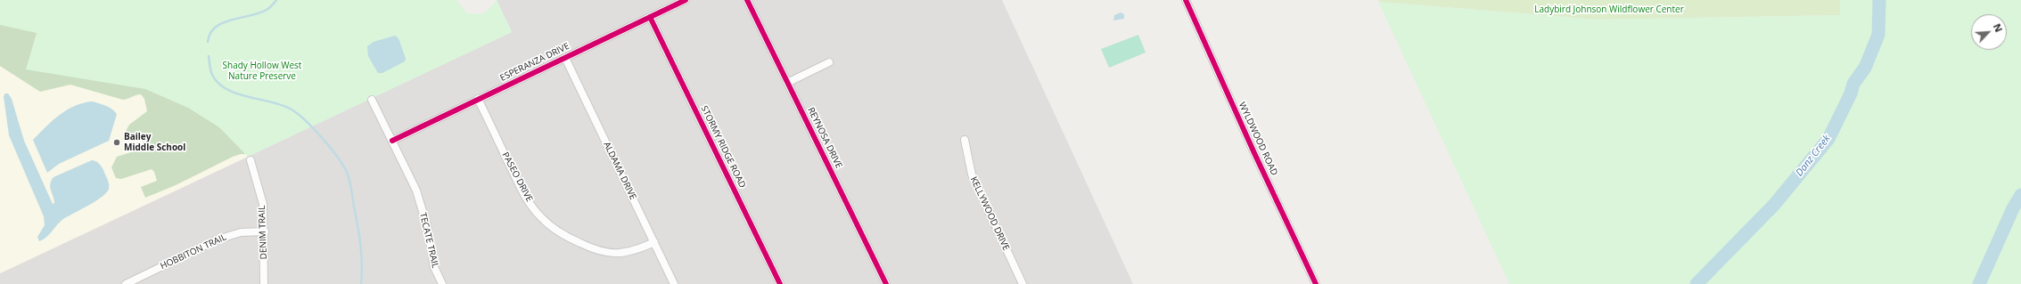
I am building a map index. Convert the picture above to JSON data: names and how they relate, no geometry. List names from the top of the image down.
{
  "streets": {
    "street": [
      "ESPERANZA DRIVE",
      "REYNOSA DRIVE",
      "WYLDWOOD ROAD",
      "STORMY RIDGE ROAD",
      "ALDAMA DRIVE",
      "PASEO DRIVE",
      "KELLYWOOD DRIVE",
      "DENIM TRAIL",
      "TECATE TRAIL",
      "HOBBITON TRAIL"
    ]
  },
  "crossings": [
    ["ESPERANZA DRIVE", "STORMY RIDGE ROAD"],
    ["ESPERANZA DRIVE", "ALDAMA DRIVE"],
    ["ESPERANZA DRIVE", "PASEO DRIVE"],
    ["ESPERANZA DRIVE", "TECATE TRAIL"],
    ["ALDAMA DRIVE", "PASEO DRIVE"],
    ["DENIM TRAIL", "HOBBITON TRAIL"]
  ],
  "water": ["Danz Creek"],
  "parks": ["Ladybird Johnson Wildflower Center", "Shady Hollow West Nature Preserve"],
  "places": ["Bailey Middle School"],
  "north": "top right"
}
